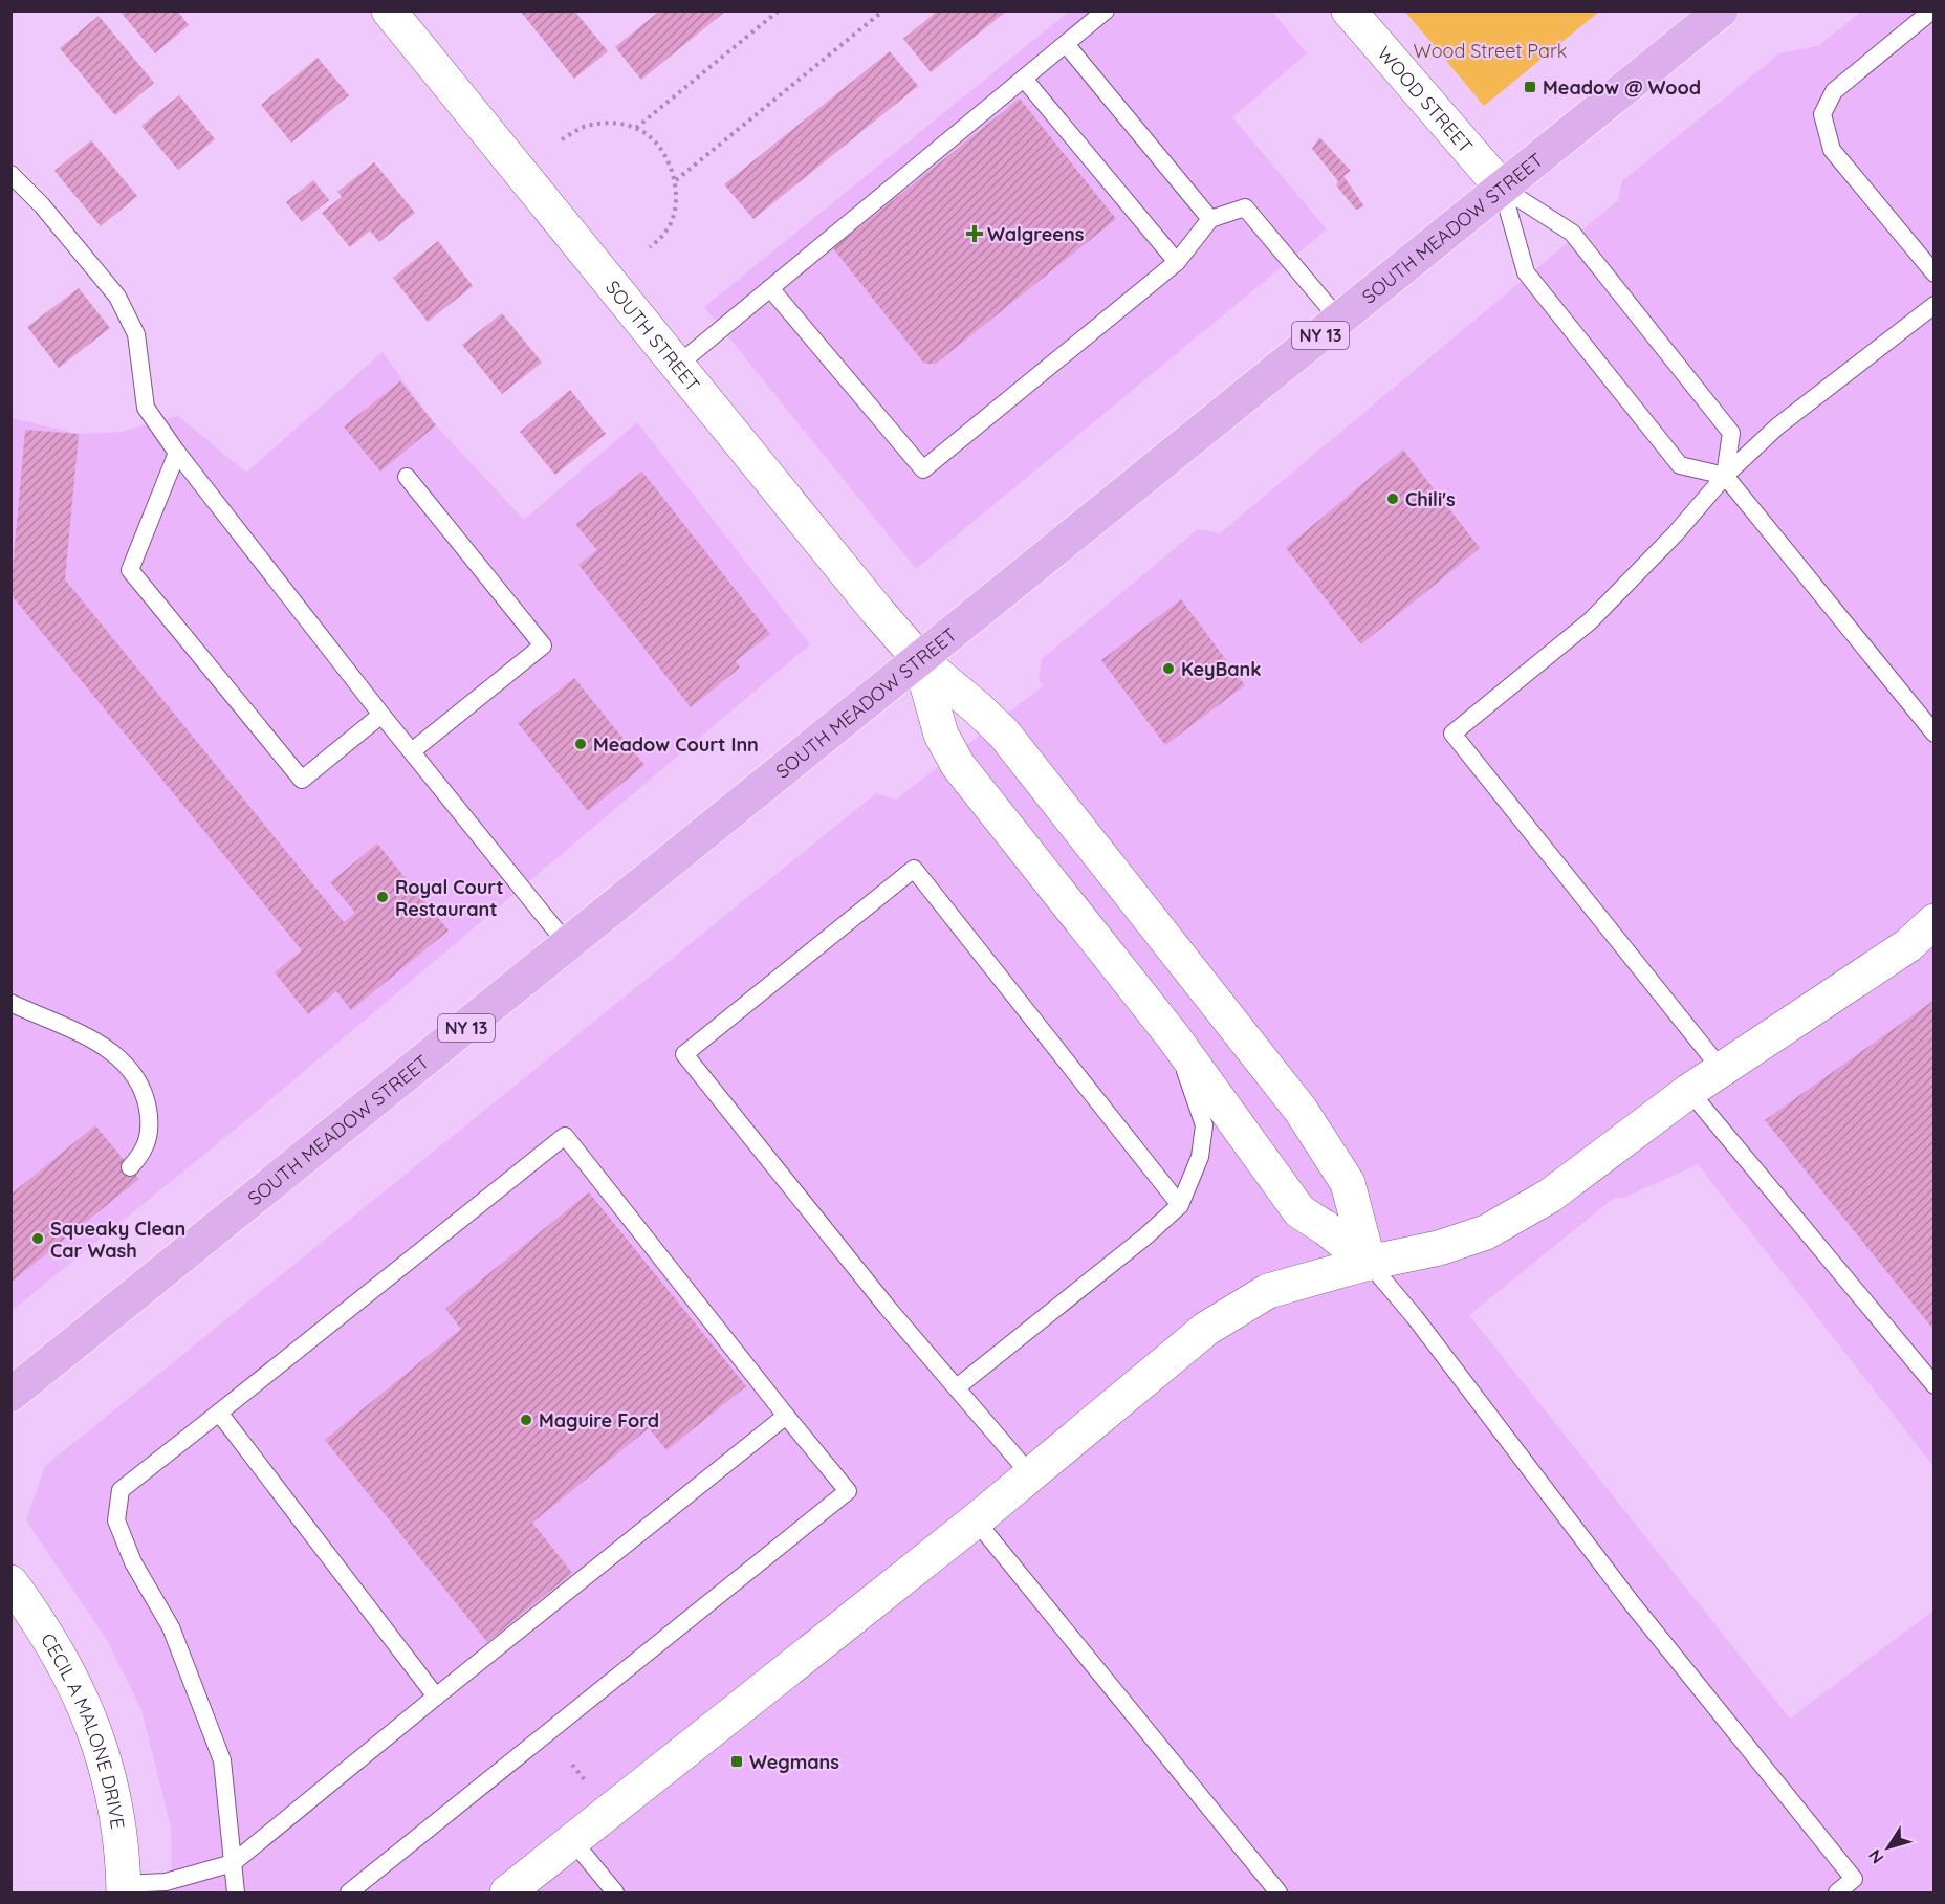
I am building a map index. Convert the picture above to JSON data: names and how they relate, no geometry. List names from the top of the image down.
{
  "streets": {
    "highway": ["SOUTH MEADOW STREET", "NY 13"],
    "street": ["WOOD STREET", "SOUTH STREET", "CECIL A MALONE DRIVE"]
  },
  "crossings": [
    ["WOOD STREET", "SOUTH MEADOW STREET"],
    ["SOUTH MEADOW STREET", "SOUTH STREET"]
  ],
  "parks": ["Wood Street Park"],
  "places": {
    "transit": ["Meadow @ Wood", "Wegmans"],
    "health": ["Walgreens"],
    "other": [
      "Chili's",
      "KeyBank",
      "Meadow Court Inn",
      "Royal Court Restaurant",
      "Squeaky Clean Car Wash",
      "Maguire Ford"
    ]
  },
  "north": "bottom left"
}
